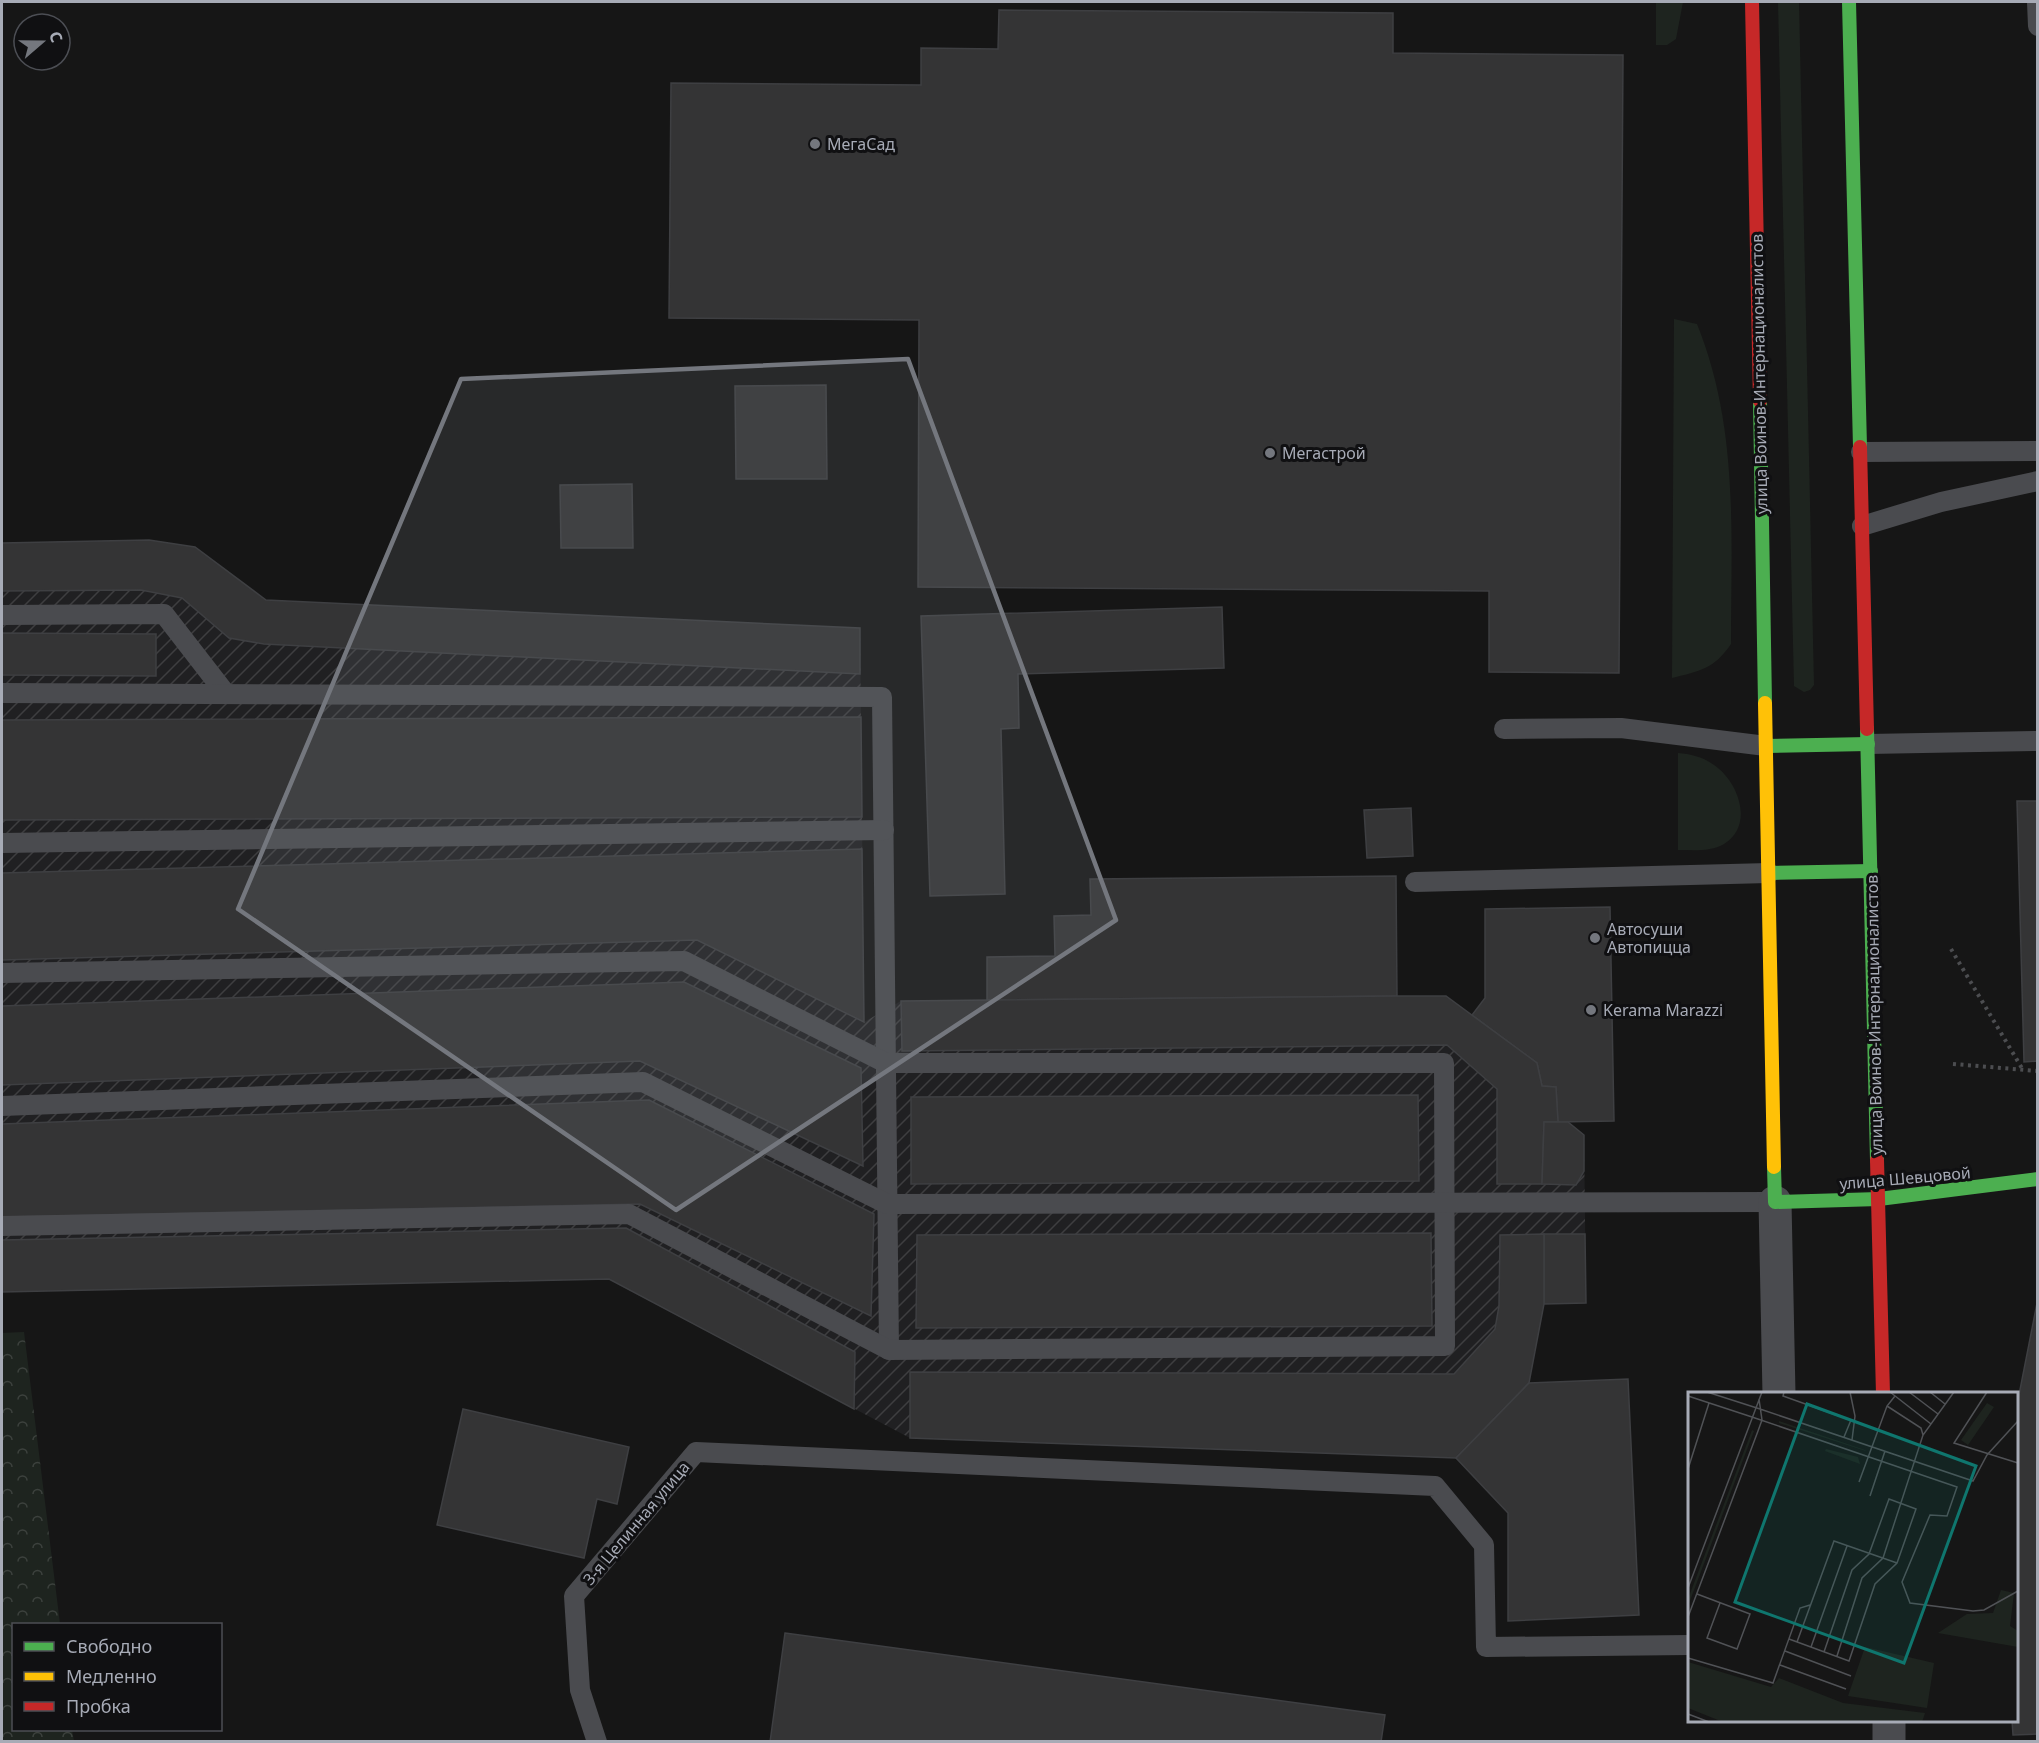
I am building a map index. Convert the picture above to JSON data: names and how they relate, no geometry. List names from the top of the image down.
{
  "streets": {
    "street": ["улица Воинов-Интернационалистов", "улица Шевцовой"],
    "lane": ["3-я Целинная улица"]
  },
  "crossings": [
    ["улица Воинов-Интернационалистов", "улица Шевцовой"]
  ],
  "places": [
    "МегаСад",
    "Мегастрой",
    "Автосуши Автопицца",
    "Kerama Marazzi"
  ],
  "legend": ["Свободно", "Медленно", "Пробка"],
  "north": "right"
}
